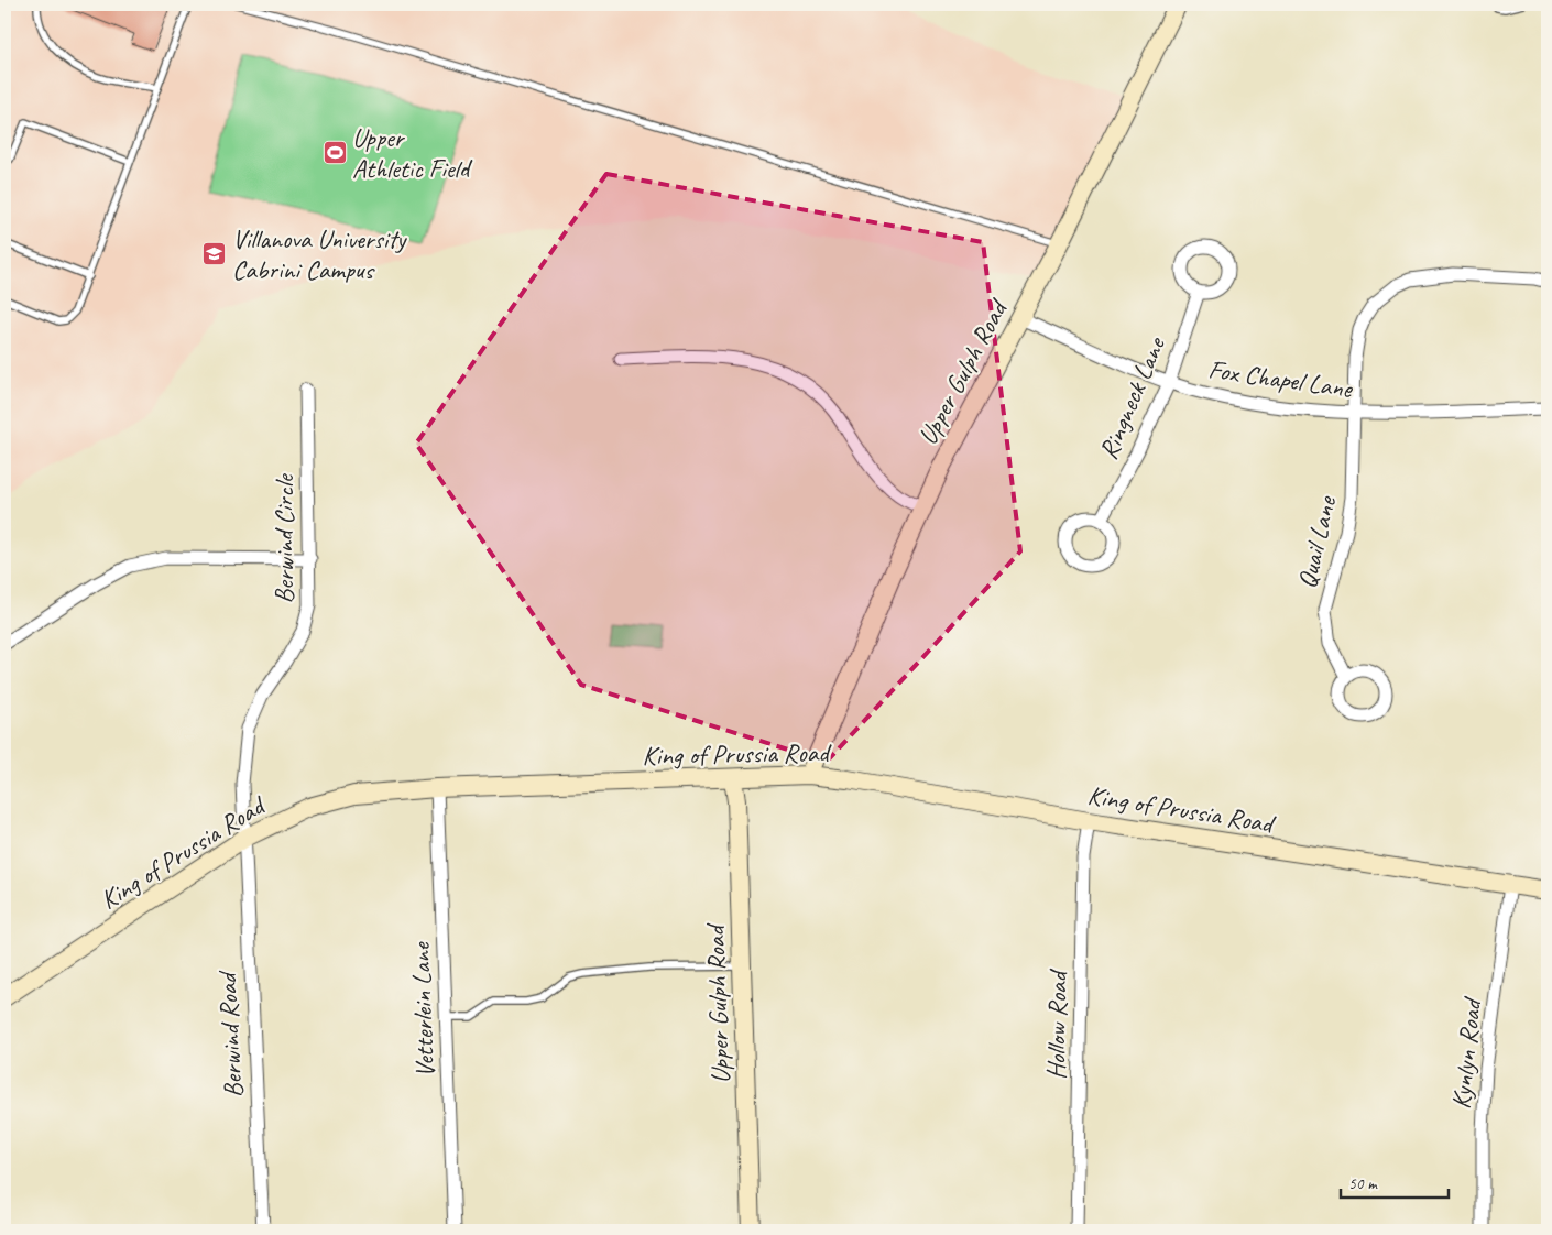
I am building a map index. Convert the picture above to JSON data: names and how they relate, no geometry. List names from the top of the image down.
{
  "streets": {
    "street": [
      "Upper Gulph Road",
      "Fox Chapel Lane",
      "Ringneck Lane",
      "Berwind Circle",
      "Quail Lane",
      "King of Prussia Road",
      "Vetterlein Lane",
      "Hollow Road",
      "Berwind Road",
      "Kynlyn Road"
    ]
  },
  "crossings": [
    ["Upper Gulph Road", "Fox Chapel Lane"],
    ["Upper Gulph Road", "King of Prussia Road"],
    ["Fox Chapel Lane", "Ringneck Lane"],
    ["Fox Chapel Lane", "Quail Lane"],
    ["Berwind Circle", "King of Prussia Road"],
    ["Berwind Circle", "Berwind Road"],
    ["King of Prussia Road", "Vetterlein Lane"],
    ["King of Prussia Road", "Hollow Road"],
    ["King of Prussia Road", "Berwind Road"],
    ["King of Prussia Road", "Kynlyn Road"]
  ],
  "places": {
    "sports": ["Upper Athletic Field"],
    "school or university": ["Villanova University Cabrini Campus"]
  },
  "scale_bar": "50 m"
}
